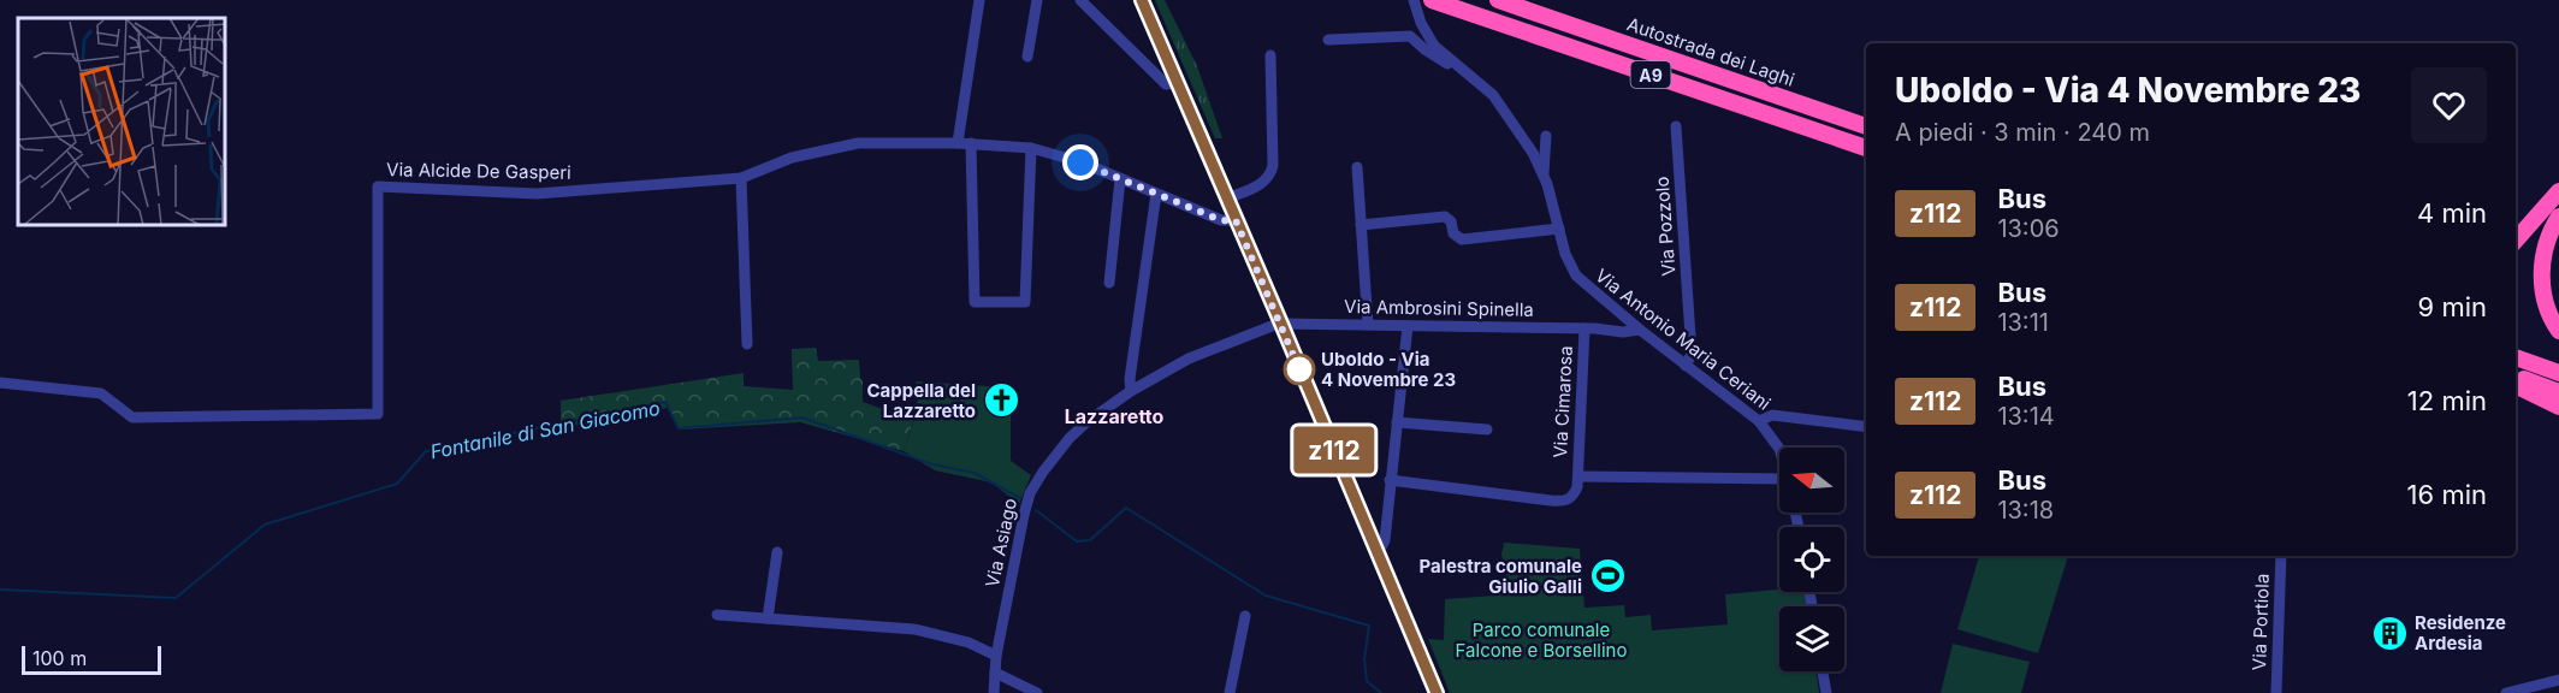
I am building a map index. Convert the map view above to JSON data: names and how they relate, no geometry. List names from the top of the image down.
{
  "streets": {
    "highway": ["Autostrada dei Laghi", "A9"],
    "street": [
      "Via Alcide De Gasperi",
      "Via Pozzolo",
      "Via Ambrosini Spinella",
      "Via Antonio Maria Ceriani",
      "Via Cimarosa",
      "Via Asiago",
      "Via Portiola"
    ]
  },
  "crossings": [
    ["Via Pozzolo", "Via Antonio Maria Ceriani"],
    ["Via Ambrosini Spinella", "Via Antonio Maria Ceriani"],
    ["Via Ambrosini Spinella", "Via Cimarosa"],
    ["Via Ambrosini Spinella", "Via Asiago"]
  ],
  "districts": ["Lazzaretto"],
  "water": ["Fontanile di San Giacomo"],
  "parks": ["Parco comunale Falcone e Borsellino"],
  "places": {
    "other": ["Uboldo - Via 4 Novembre 23"],
    "church": ["Cappella del Lazzaretto"],
    "sports": ["Palestra comunale Giulio Galli"],
    "building": ["Residenze Ardesia"]
  },
  "lines": ["bus line z112"],
  "scale_bar": "100 m",
  "north": "left",
  "page": {
    "on_map": "z112",
    "heading": ["Uboldo - Via 4 Novembre 23", "A piedi · 3 min · 240 m"],
    "list": [
      {
        "mark": "z112",
        "name": "Bus",
        "note": "13:06",
        "value": "4 min"
      },
      {
        "mark": "z112",
        "name": "Bus",
        "note": "13:11",
        "value": "9 min"
      },
      {
        "mark": "z112",
        "name": "Bus",
        "note": "13:14",
        "value": "12 min"
      },
      {
        "mark": "z112",
        "name": "Bus",
        "note": "13:18",
        "value": "16 min"
      }
    ],
    "scale": "100 m"
  }
}
